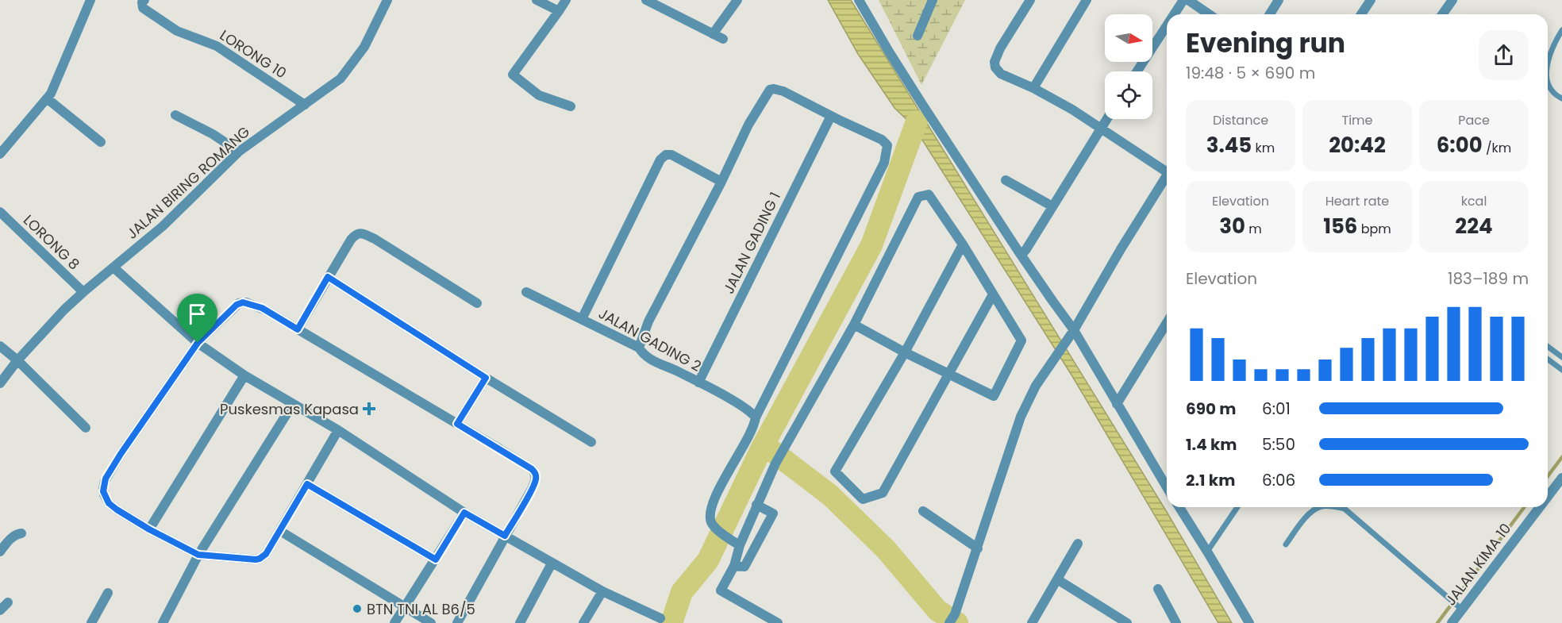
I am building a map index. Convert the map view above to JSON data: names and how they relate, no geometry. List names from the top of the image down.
{
  "streets": {
    "street": [
      "LORONG 10",
      "JALAN BIRING ROMANG",
      "LORONG 8",
      "JALAN GADING 1",
      "JALAN GADING 2",
      "JALAN KIMA 10"
    ]
  },
  "crossings": [
    ["LORONG 10", "JALAN BIRING ROMANG"],
    ["JALAN BIRING ROMANG", "LORONG 8"],
    ["JALAN GADING 1", "JALAN GADING 2"]
  ],
  "places": {
    "health": ["Puskesmas Kapasa"],
    "other": ["BTN TNI AL B6/5"]
  },
  "north": "right",
  "page": {
    "heading": ["Evening run", "19:48 · 5 × 690 m"],
    "stats": [
      ["Distance", "3.45 km"],
      ["Time", "20:42"],
      ["Pace", "6:00 /km"],
      ["Elevation", "30 m"],
      ["Heart rate", "156 bpm"],
      ["kcal", "224"]
    ],
    "chart": ["Elevation", "183–189 m"],
    "list": [
      {
        "name": "690 m",
        "note": "6:01"
      },
      {
        "name": "1.4 km",
        "note": "5:50"
      },
      {
        "name": "2.1 km",
        "note": "6:06"
      }
    ]
  }
}
